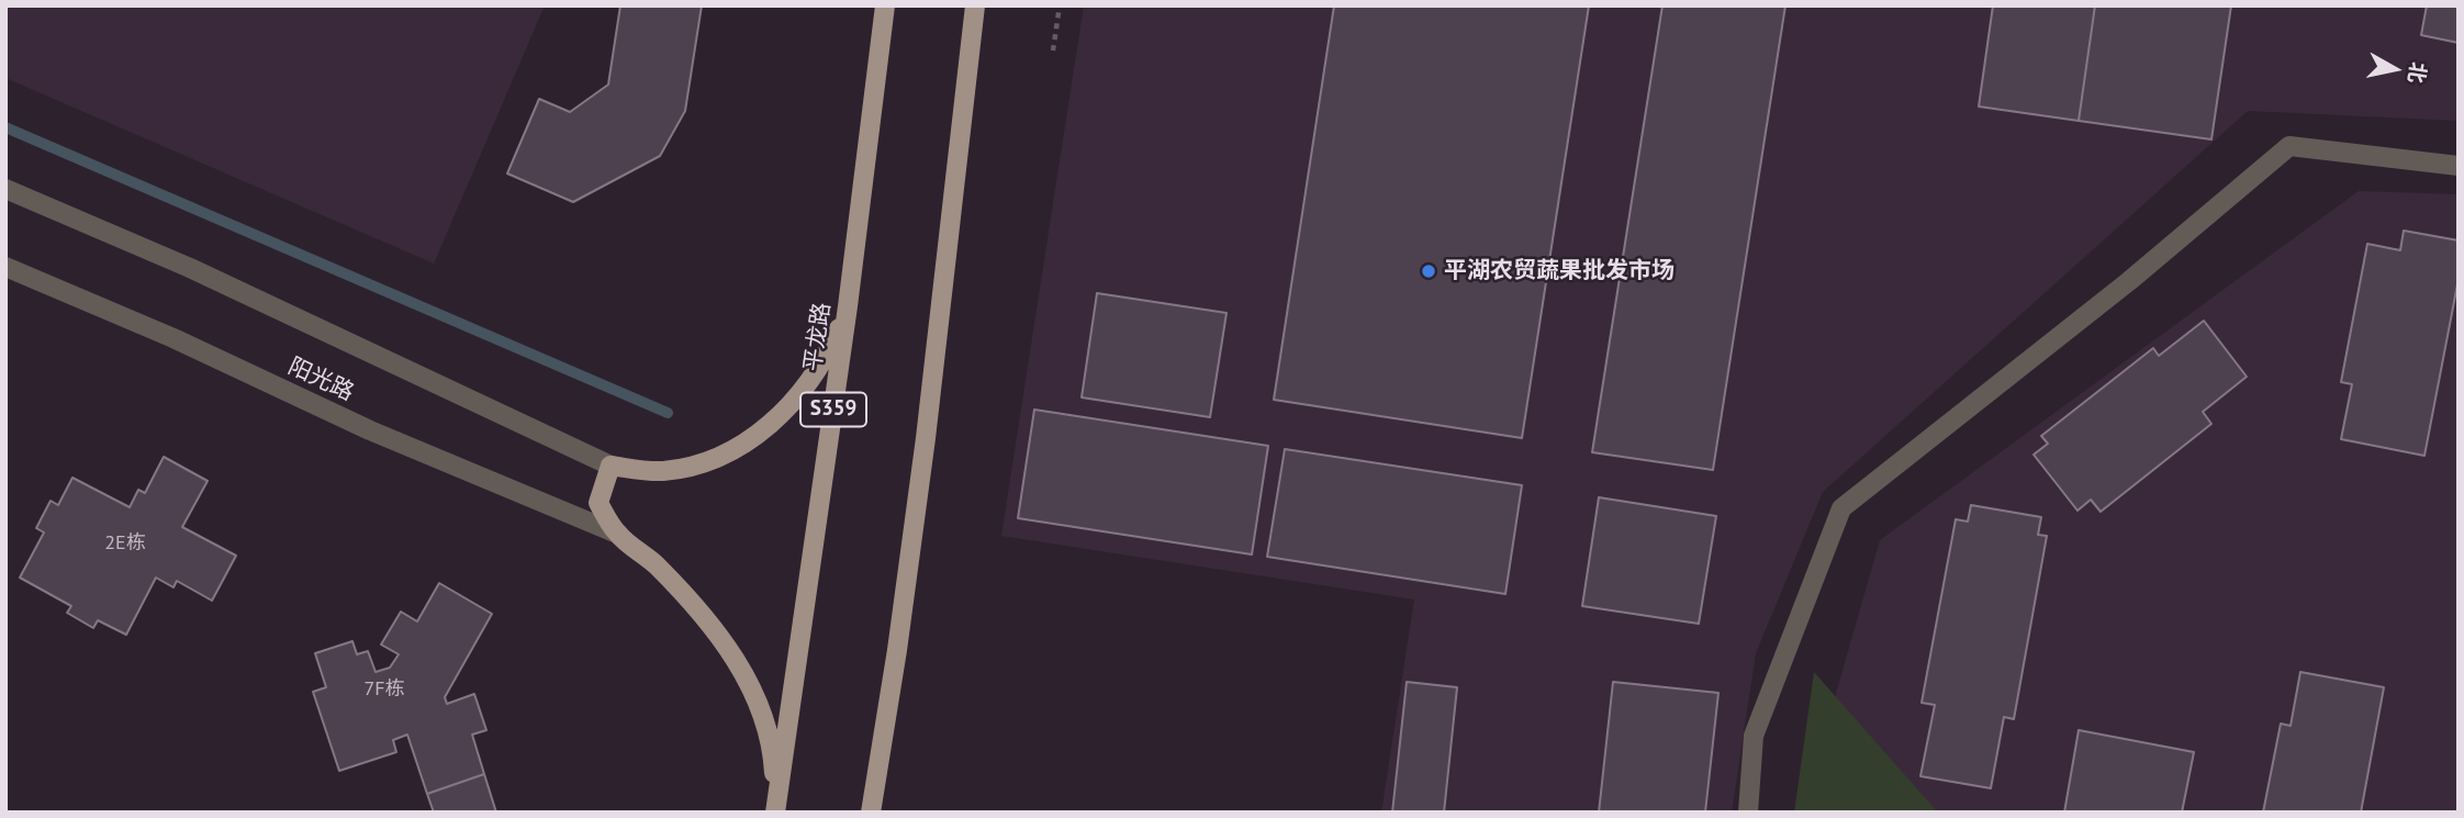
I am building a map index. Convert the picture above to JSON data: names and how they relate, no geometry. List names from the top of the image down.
{
  "streets": {
    "main road": ["平龙路", "S359"],
    "street": ["阳光路"]
  },
  "places": ["平湖农贸蔬果批发市场"],
  "house_numbers": ["2E栋", "7F栋"],
  "north": "right"
}
